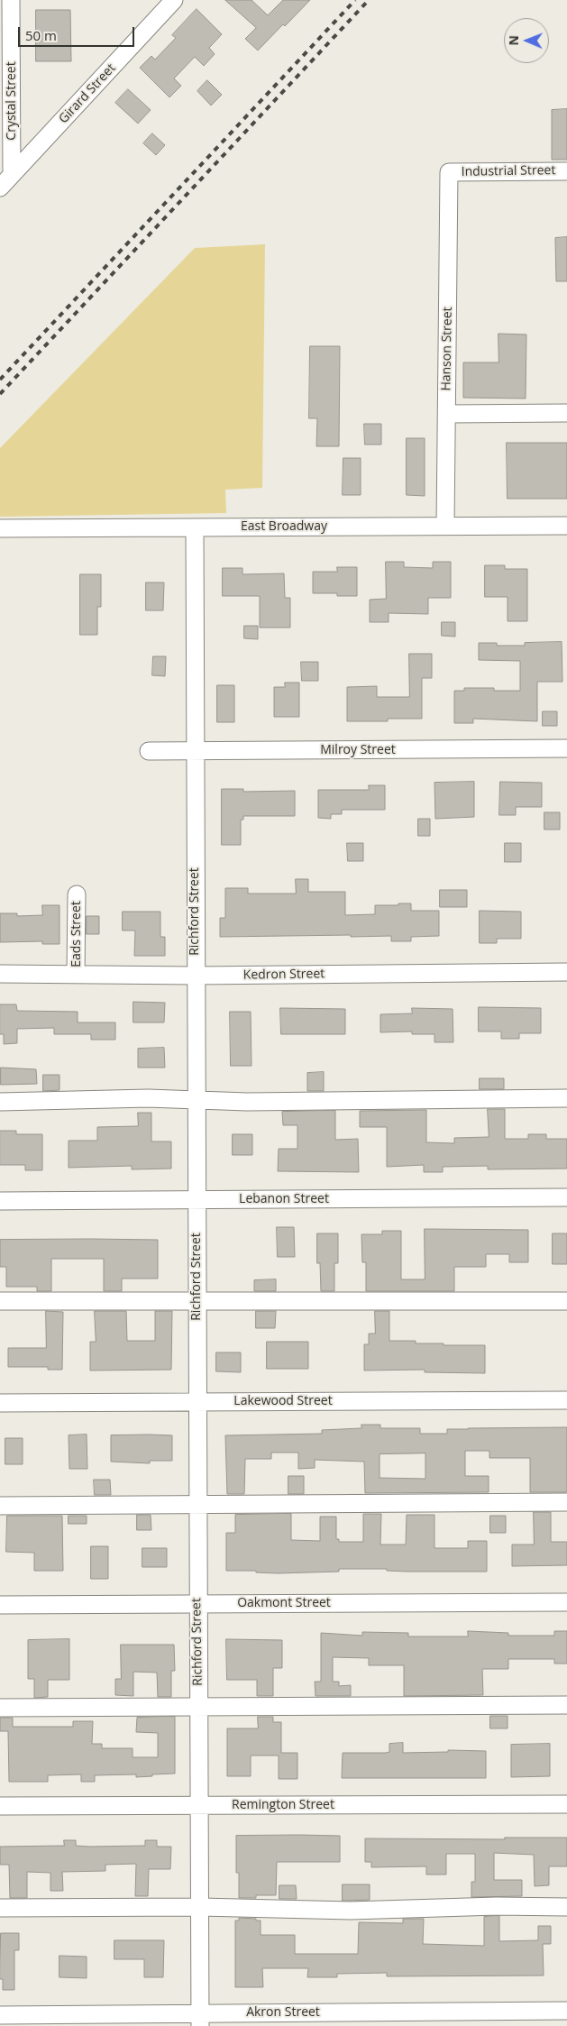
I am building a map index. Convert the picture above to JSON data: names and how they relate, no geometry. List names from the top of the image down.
{
  "streets": {
    "street": [
      "Girard Street",
      "Crystal Street",
      "Industrial Street",
      "Hanson Street",
      "East Broadway",
      "Milroy Street",
      "Richford Street",
      "Eads Street",
      "Kedron Street",
      "Lebanon Street",
      "Lakewood Street",
      "Oakmont Street",
      "Remington Street",
      "Akron Street"
    ]
  },
  "crossings": [
    ["Girard Street", "Crystal Street"],
    ["Industrial Street", "Hanson Street"],
    ["Hanson Street", "East Broadway"],
    ["East Broadway", "Richford Street"],
    ["Milroy Street", "Richford Street"],
    ["Richford Street", "Kedron Street"],
    ["Richford Street", "Lebanon Street"],
    ["Richford Street", "Lakewood Street"],
    ["Richford Street", "Oakmont Street"],
    ["Richford Street", "Remington Street"],
    ["Richford Street", "Akron Street"],
    ["Eads Street", "Kedron Street"]
  ],
  "scale_bar": "50 m",
  "north": "left"
}
